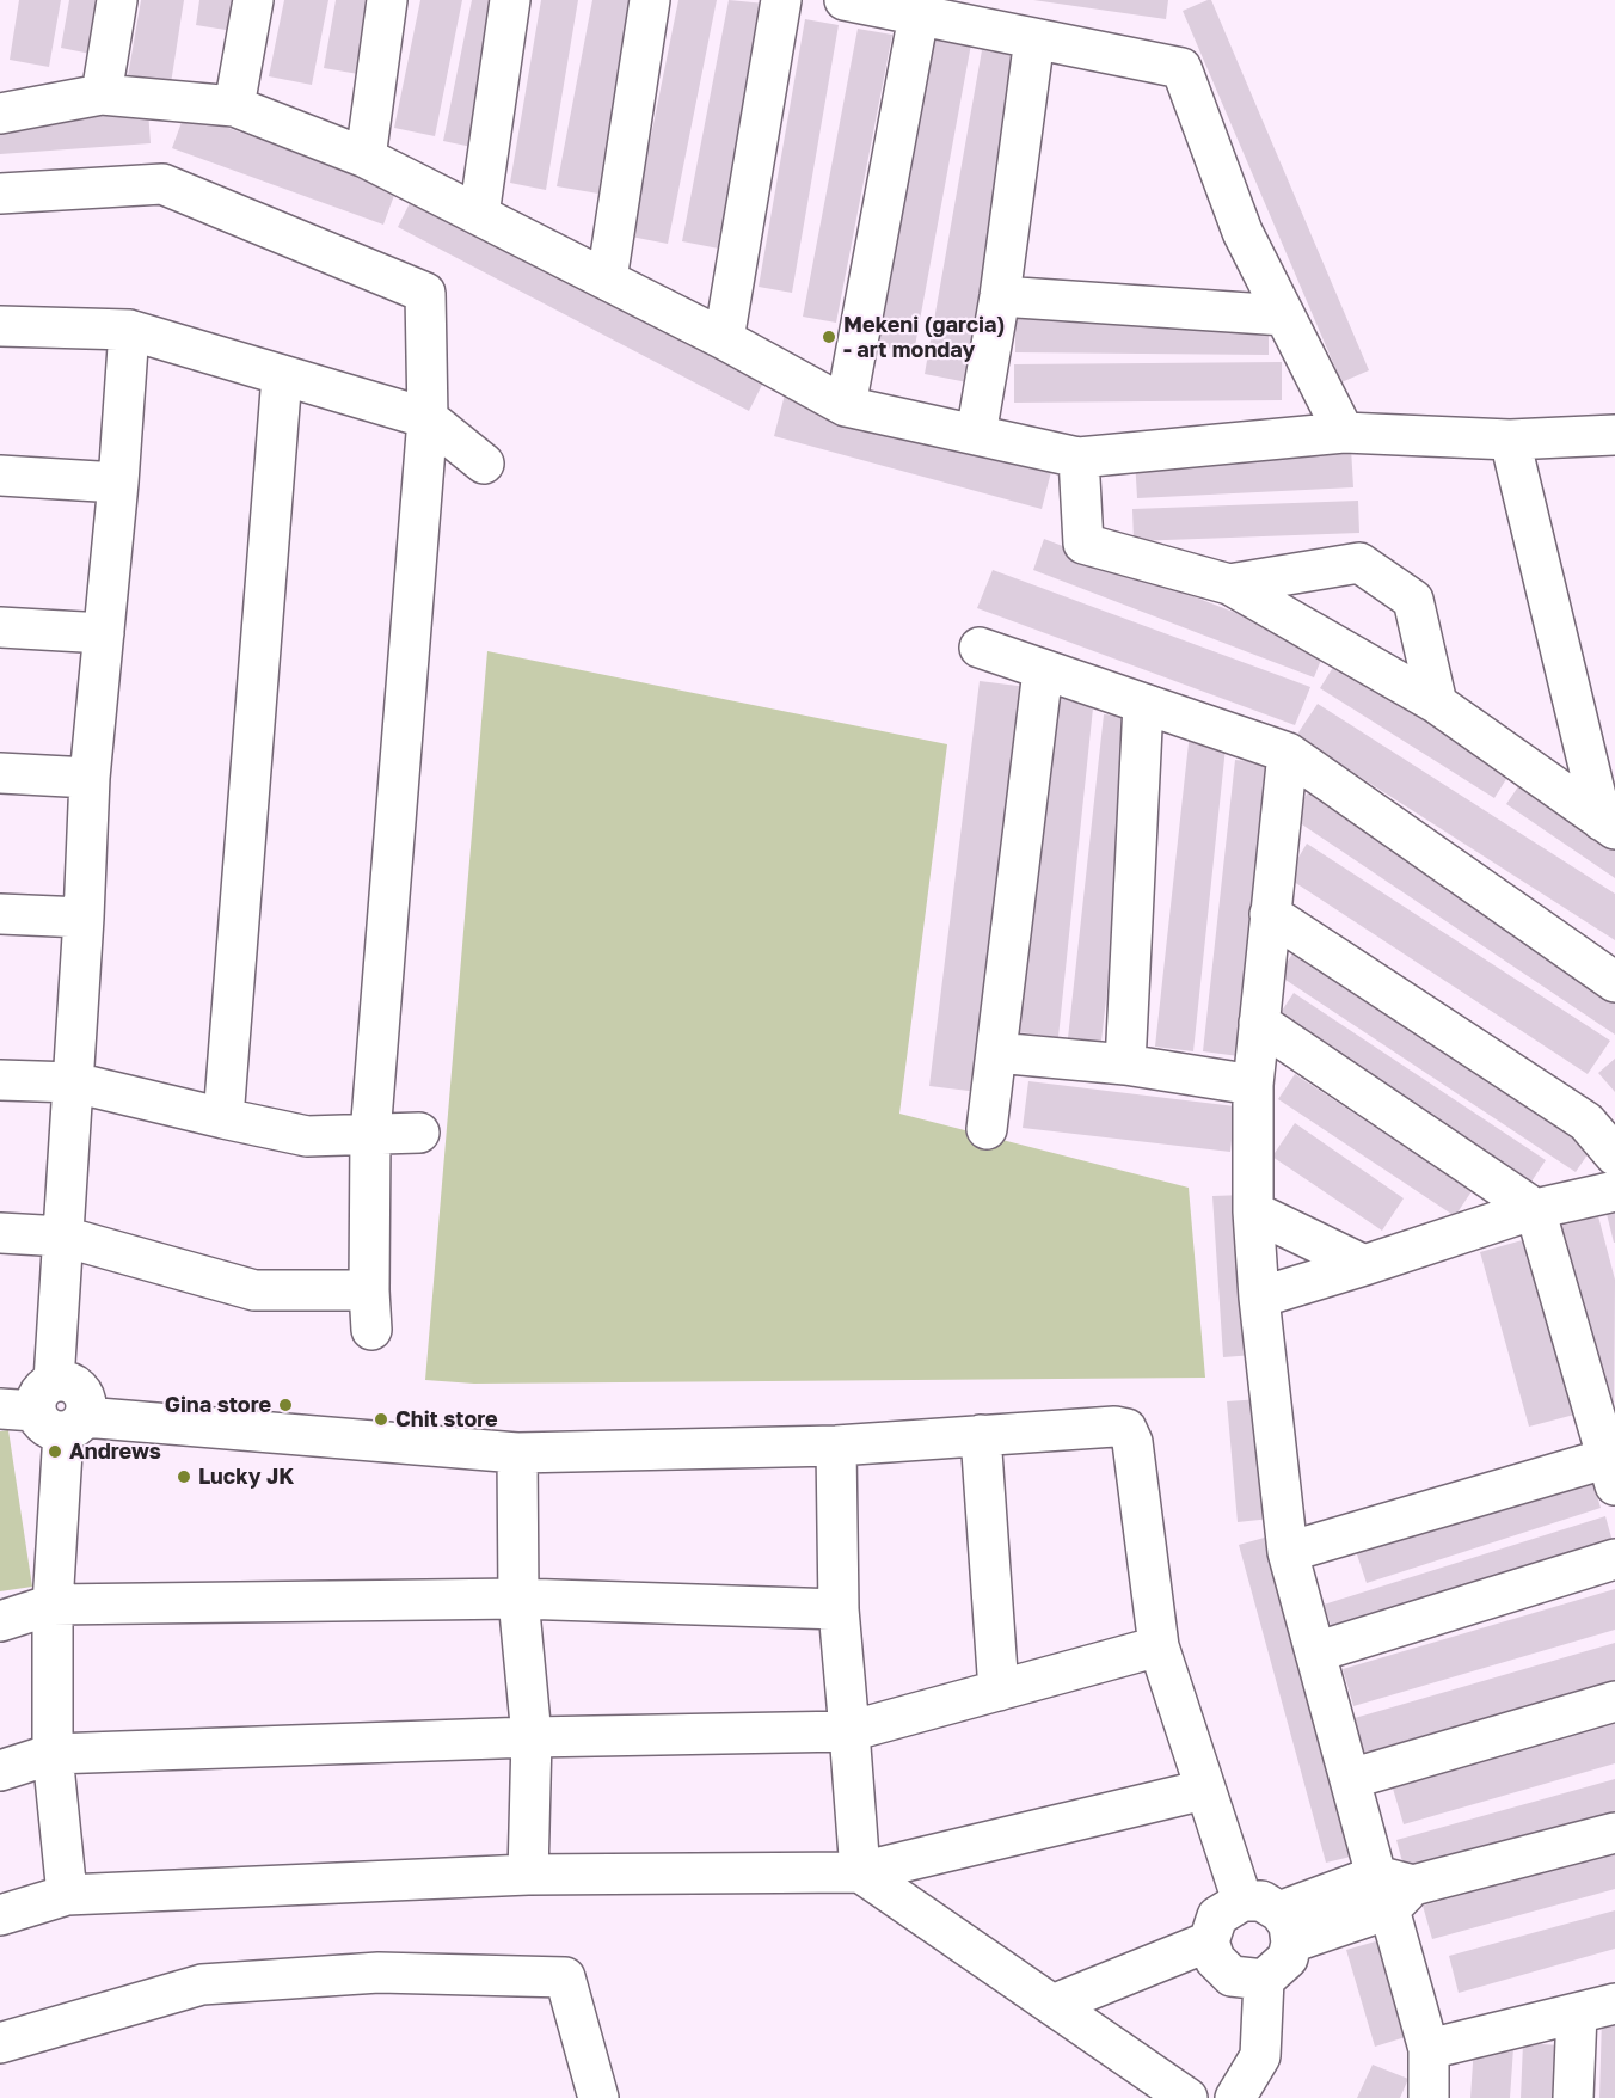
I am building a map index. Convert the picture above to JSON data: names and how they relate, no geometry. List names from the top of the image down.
{
  "places": [
    "Mekeni (garcia) - art monday",
    "Gina store",
    "Chit store",
    "Andrews",
    "Lucky JK"
  ]
}
